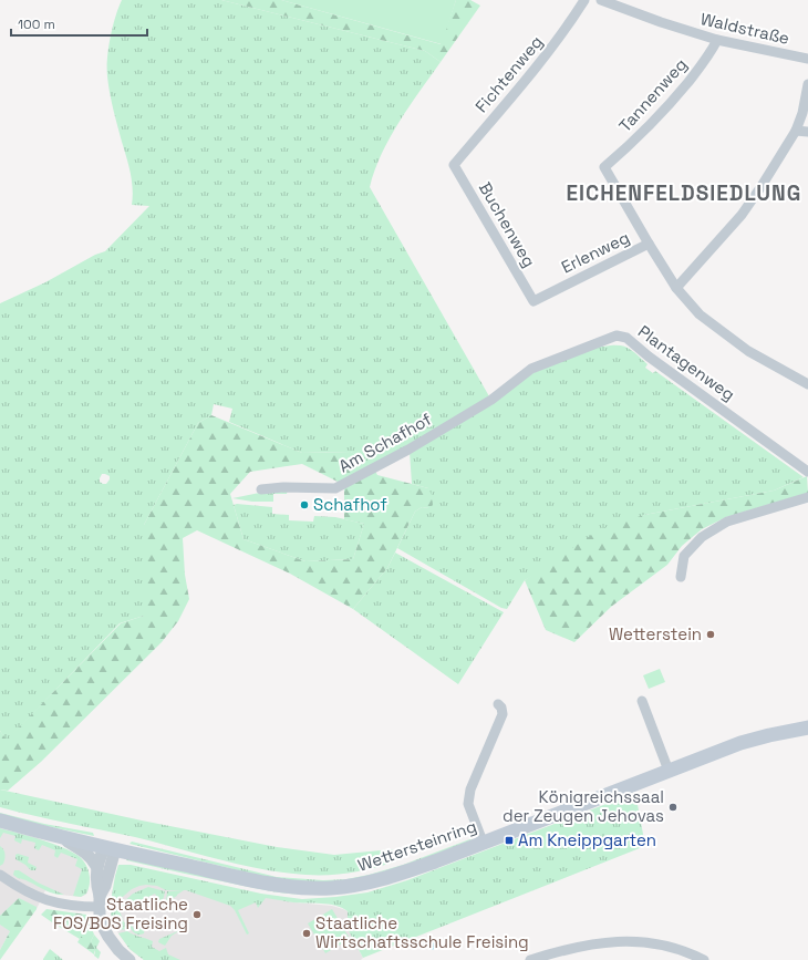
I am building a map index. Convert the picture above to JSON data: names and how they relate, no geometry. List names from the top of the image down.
{
  "streets": {
    "main road": ["Wettersteinring"],
    "street": [
      "Waldstraße",
      "Fichtenweg",
      "Tannenweg",
      "Buchenweg",
      "Erlenweg",
      "Plantagenweg",
      "Am Schafhof"
    ]
  },
  "crossings": [
    ["Waldstraße", "Tannenweg"],
    ["Fichtenweg", "Buchenweg"],
    ["Tannenweg", "Erlenweg"],
    ["Buchenweg", "Erlenweg"],
    ["Plantagenweg", "Am Schafhof"]
  ],
  "districts": ["EICHENFELDSIEDLUNG"],
  "places": {
    "other": [
      "Schafhof",
      "Wetterstein",
      "Königreichssaal der Zeugen Jehovas",
      "Staatliche FOS/BOS Freising",
      "Staatliche Wirtschaftsschule Freising"
    ],
    "transit": ["Am Kneippgarten"]
  },
  "scale_bar": "100 m"
}
